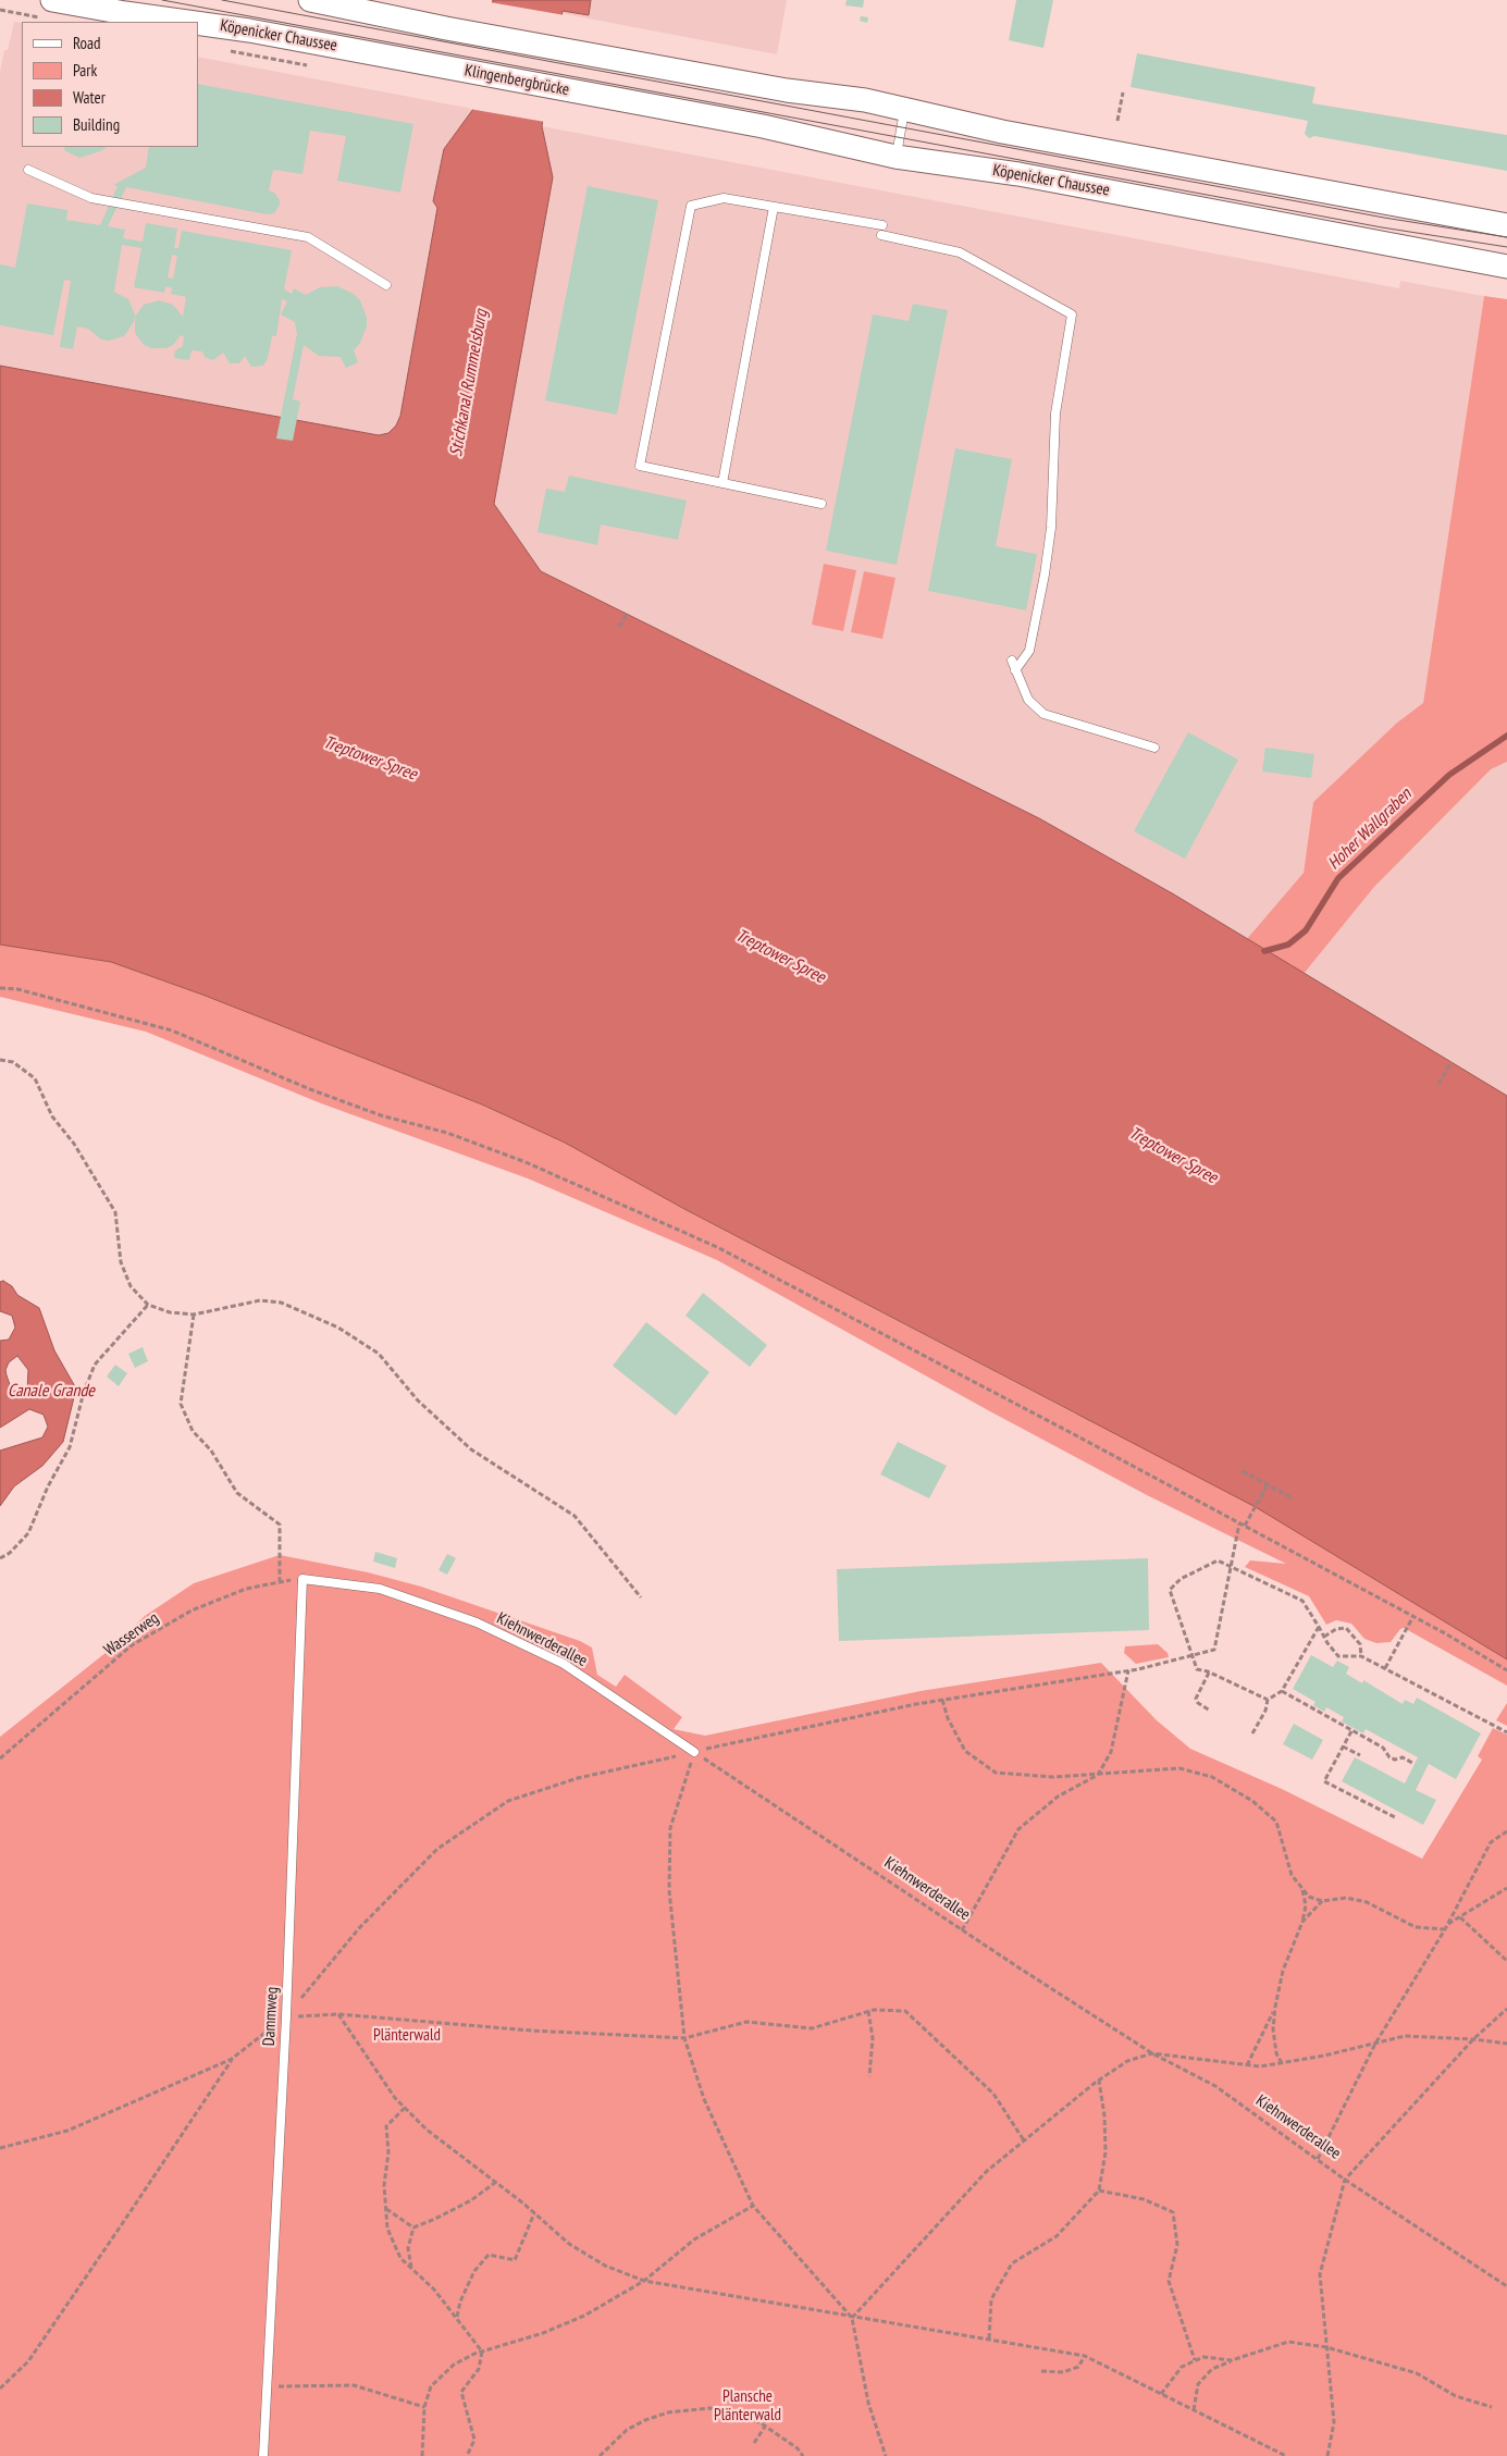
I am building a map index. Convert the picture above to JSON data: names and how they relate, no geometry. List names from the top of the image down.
{
  "streets": {
    "main road": ["Köpenicker Chaussee", "Klingenbergbrücke"],
    "lane": ["Kiehnwerderallee", "Dammweg"],
    "path": ["Wasserweg"]
  },
  "crossings": [
    ["Köpenicker Chaussee", "Klingenbergbrücke"],
    ["Wasserweg", "Kiehnwerderallee"],
    ["Wasserweg", "Dammweg"],
    ["Kiehnwerderallee", "Dammweg"]
  ],
  "water": [
    "Stichkanal Rummelsburg",
    "Treptower Spree",
    "Hoher Wallgraben",
    "Canale Grande"
  ],
  "parks": ["Plänterwald", "Plansche Plänterwald"],
  "legend": [
    "Road",
    "Park",
    "Water",
    "Building"
  ]
}
